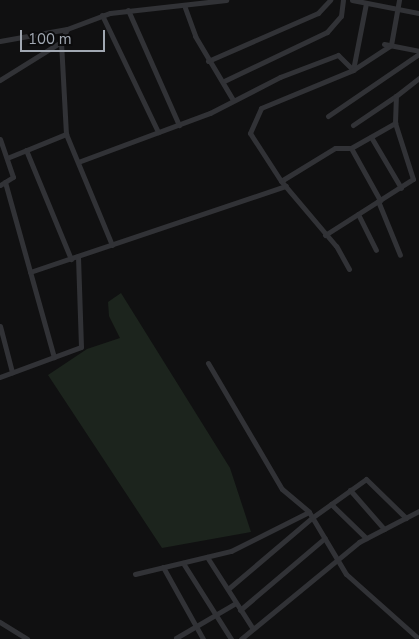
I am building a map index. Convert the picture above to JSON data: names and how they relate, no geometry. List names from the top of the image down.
{
  "scale_bar": "100 m"
}
